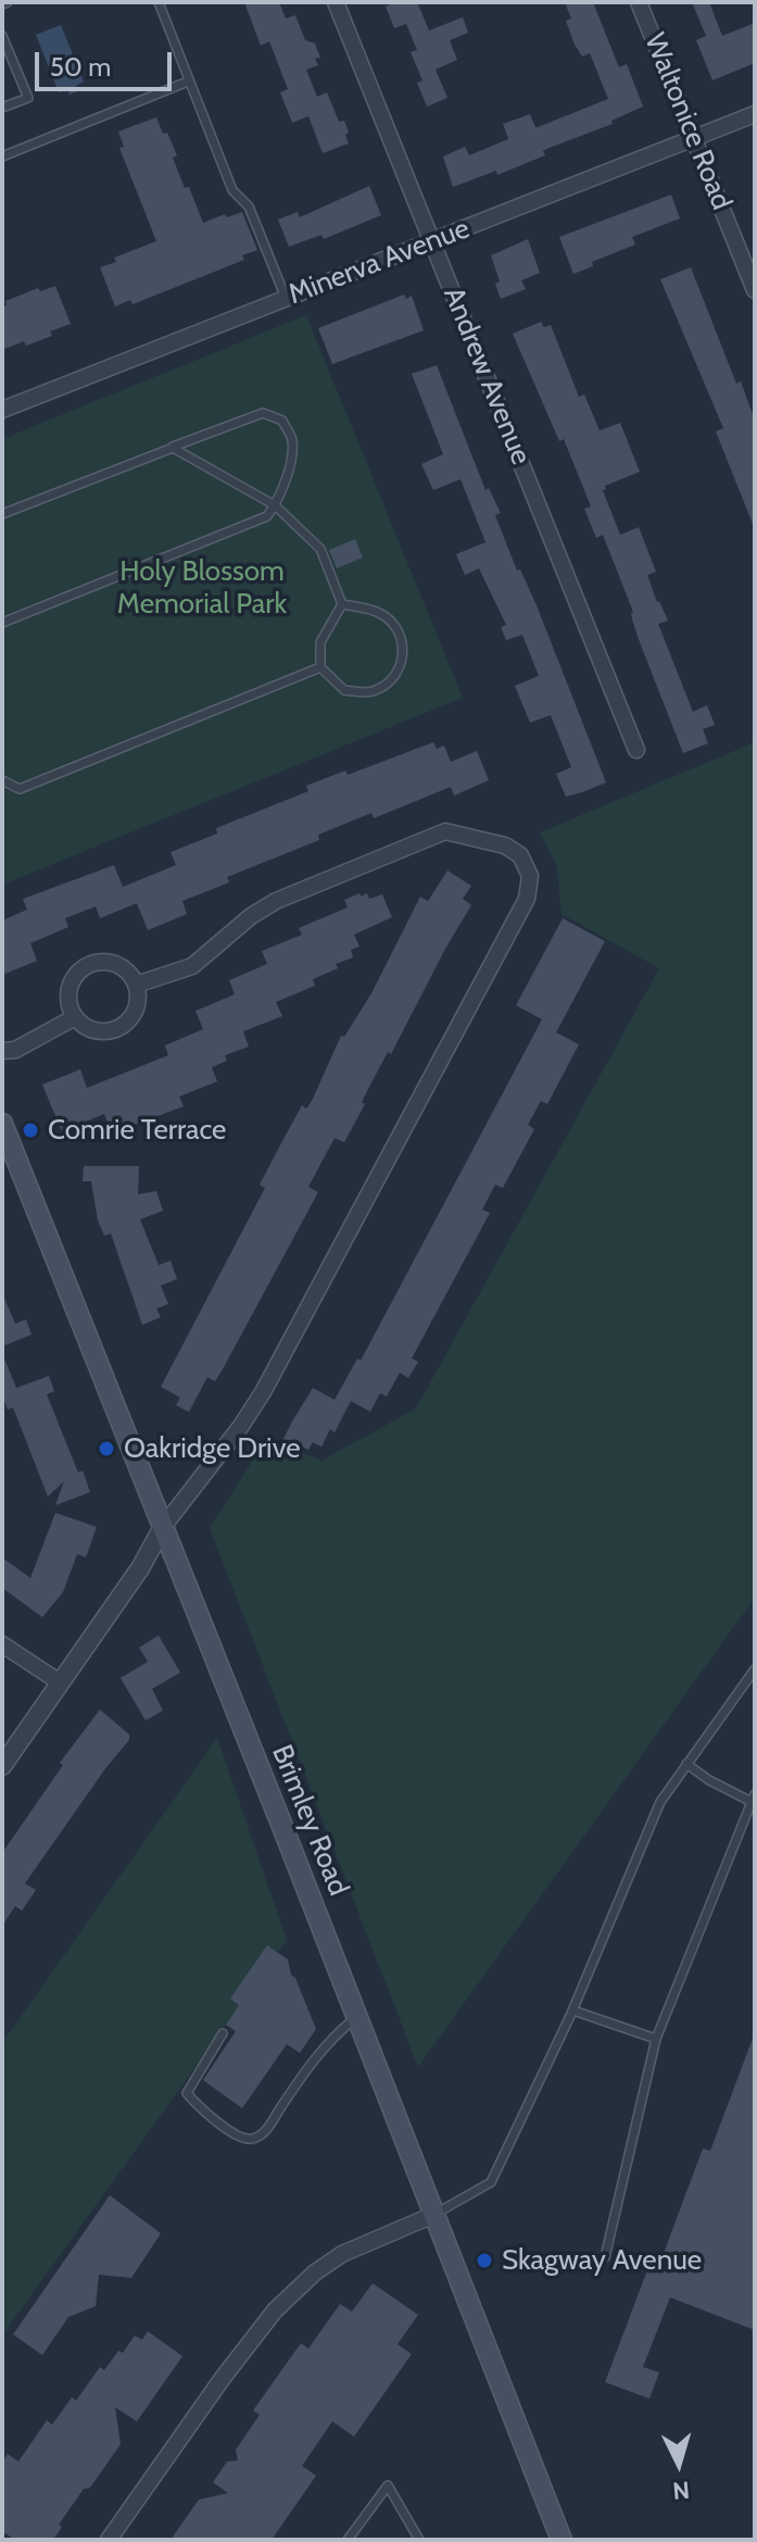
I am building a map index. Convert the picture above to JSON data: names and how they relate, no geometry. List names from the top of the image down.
{
  "streets": {
    "main road": ["Brimley Road"],
    "street": ["Waltonice Road", "Minerva Avenue", "Andrew Avenue"]
  },
  "crossings": [
    ["Waltonice Road", "Minerva Avenue"],
    ["Minerva Avenue", "Andrew Avenue"]
  ],
  "parks": ["Holy Blossom Memorial Park"],
  "places": ["Comrie Terrace", "Oakridge Drive", "Skagway Avenue"],
  "scale_bar": "50 m",
  "north": "bottom"
}
